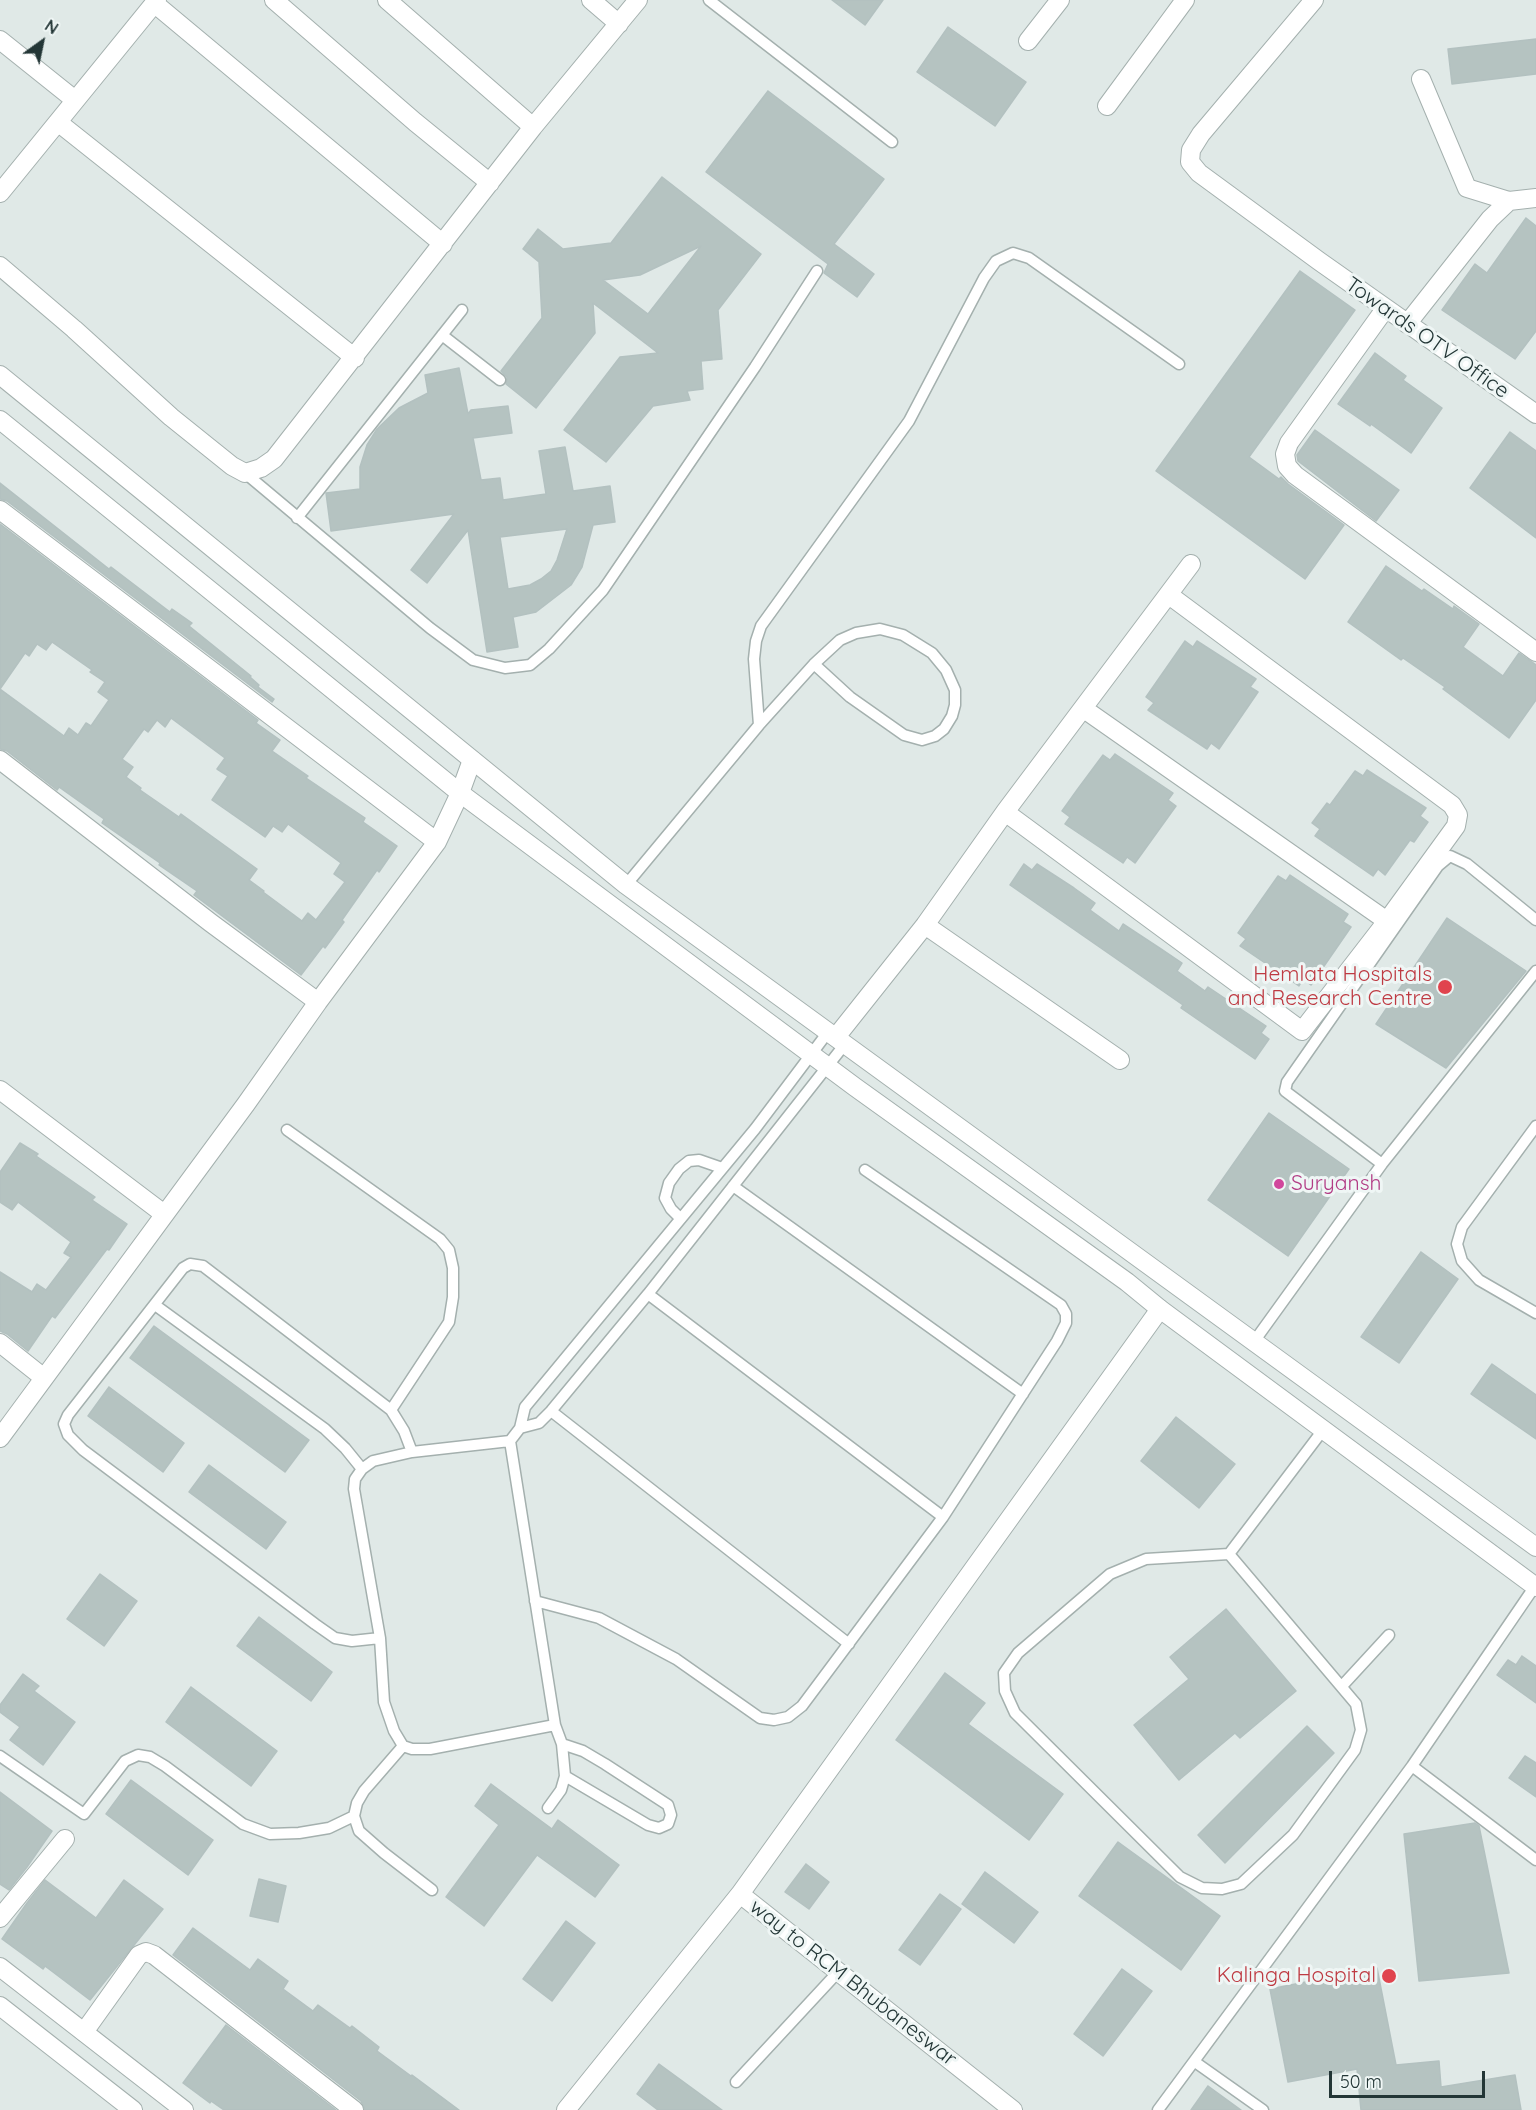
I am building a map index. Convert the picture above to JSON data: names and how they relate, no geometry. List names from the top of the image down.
{
  "streets": {
    "street": ["Towards OTV Office", "way to RCM Bhubaneswar"]
  },
  "places": ["Hemlata Hospitals and Research Centre", "Suryansh", "Kalinga Hospital"],
  "scale_bar": "50 m",
  "north": "top right"
}
